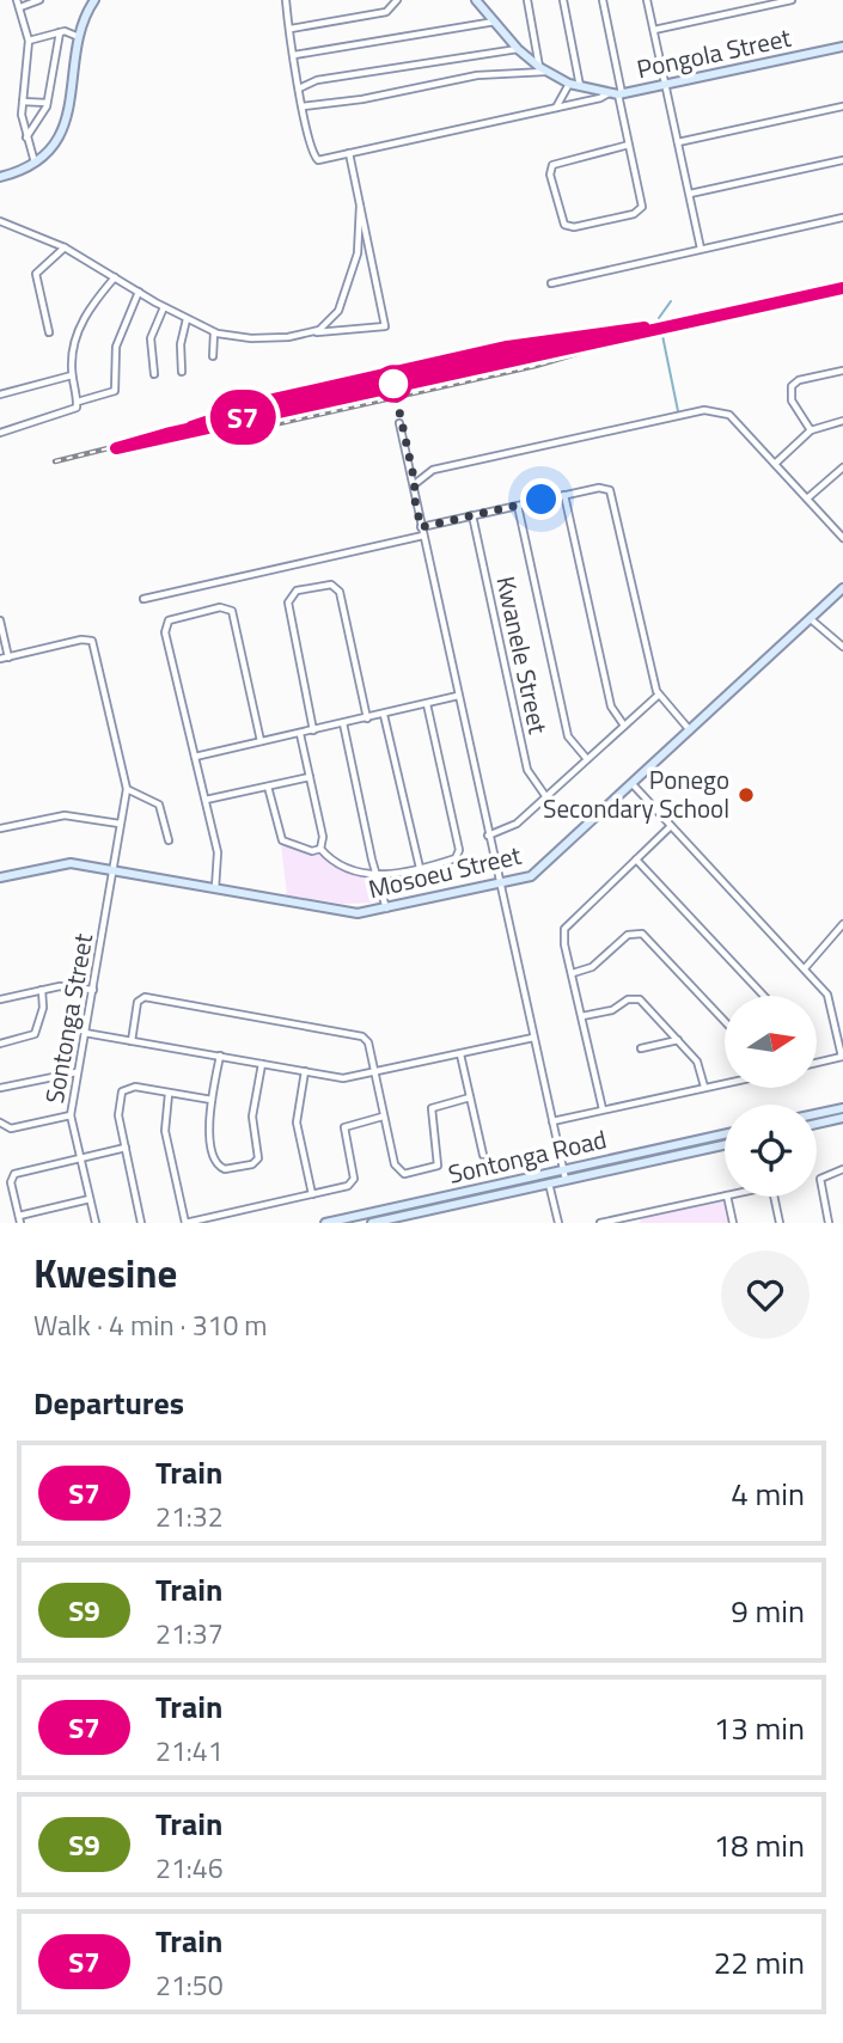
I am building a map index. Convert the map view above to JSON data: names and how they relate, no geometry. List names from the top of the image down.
{
  "streets": {
    "street": [
      "Pongola Street",
      "Kwanele Street",
      "Mosoeu Street",
      "Sontonga Street",
      "Sontonga Road"
    ]
  },
  "crossings": [
    ["Mosoeu Street", "Sontonga Street"]
  ],
  "places": ["Ponego Secondary School"],
  "north": "right",
  "page": {
    "on_map": "S7",
    "heading": [
      ["Kwesine", "Walk · 4 min · 310 m"],
      "Departures"
    ],
    "list": [
      {
        "mark": "S7",
        "name": "Train",
        "note": "21:32",
        "value": "4 min"
      },
      {
        "mark": "S9",
        "name": "Train",
        "note": "21:37",
        "value": "9 min"
      },
      {
        "mark": "S7",
        "name": "Train",
        "note": "21:41",
        "value": "13 min"
      },
      {
        "mark": "S9",
        "name": "Train",
        "note": "21:46",
        "value": "18 min"
      },
      {
        "mark": "S7",
        "name": "Train",
        "note": "21:50",
        "value": "22 min"
      }
    ]
  }
}
